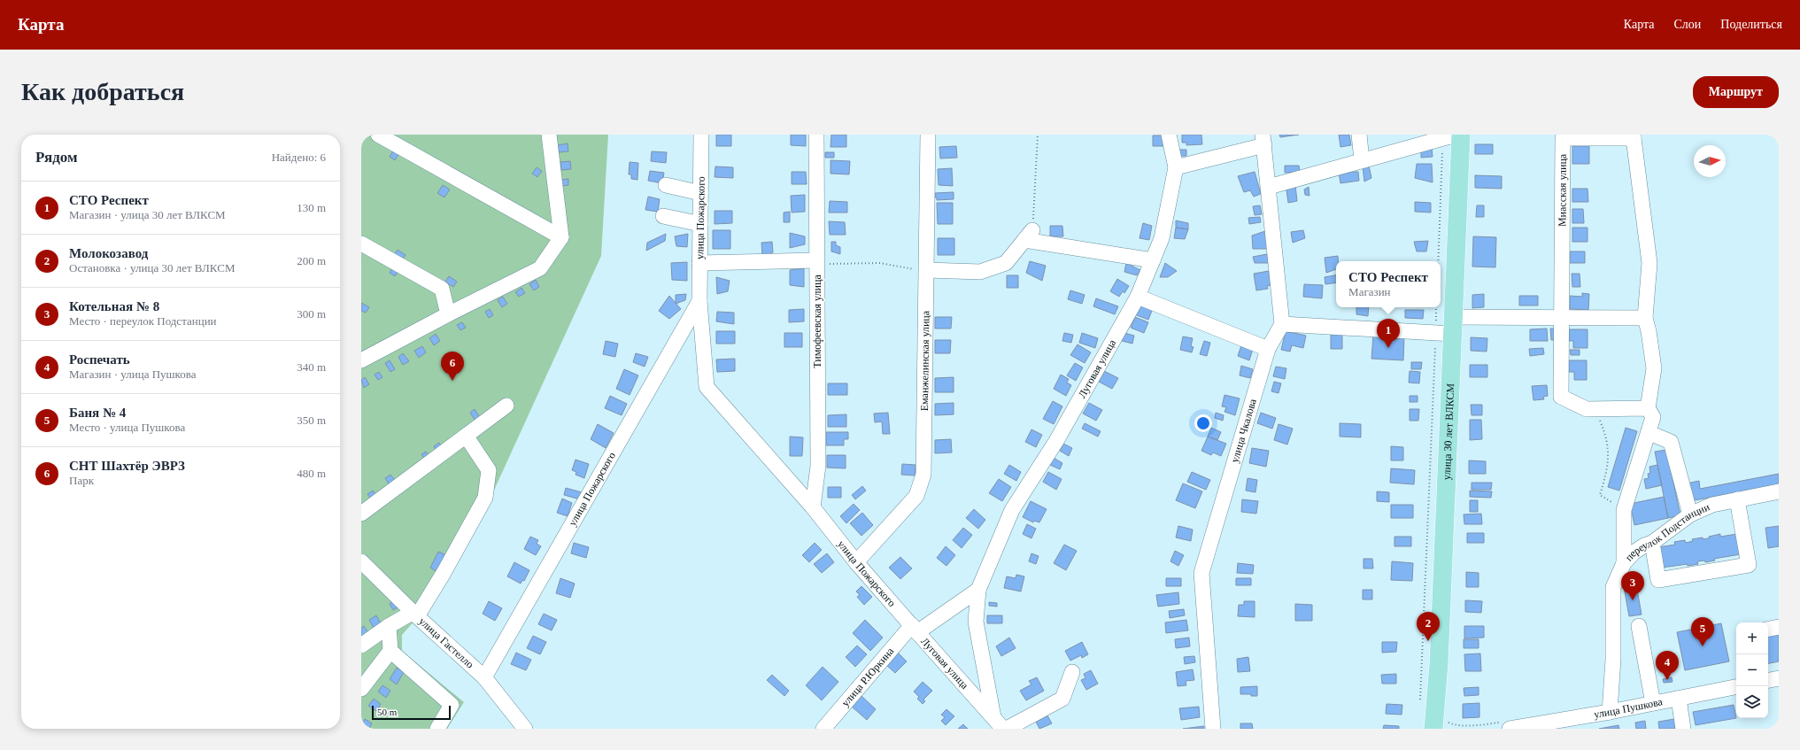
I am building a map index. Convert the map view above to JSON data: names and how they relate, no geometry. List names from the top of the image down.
{
  "streets": {
    "main road": ["улица 30 лет ВЛКСМ"],
    "street": [
      "Миасская улица",
      "улица Пожарского",
      "Тимофеевская улица",
      "Еманжелинская улица",
      "Луговая улица",
      "улица Чкалова",
      "переулок Подстанции",
      "улица Гастелло",
      "улица Р.Юркина",
      "улица Пушкова"
    ]
  },
  "crossings": [
    ["улица Пожарского", "Тимофеевская улица"],
    ["улица Пожарского", "Еманжелинская улица"],
    ["улица Пожарского", "Луговая улица"],
    ["улица Пожарского", "улица Гастелло"],
    ["улица Пожарского", "улица Р.Юркина"],
    ["Луговая улица", "улица Р.Юркина"],
    ["переулок Подстанции", "улица Пушкова"]
  ],
  "scale_bar": "50 m",
  "north": "right",
  "page": {
    "header": "Карта",
    "nav": ["Карта", "Слои", "Поделиться"],
    "buttons": "Маршрут",
    "title": "Как добраться",
    "heading": ["Рядом", "Найдено: 6"],
    "list": [
      {
        "mark": "1",
        "name": "СТО Респект",
        "note": "Магазин · улица 30 лет ВЛКСМ",
        "value": "130 m"
      },
      {
        "mark": "2",
        "name": "Молокозавод",
        "note": "Остановка · улица 30 лет ВЛКСМ",
        "value": "200 m"
      },
      {
        "mark": "3",
        "name": "Котельная № 8",
        "note": "Место · переулок Подстанции",
        "value": "300 m"
      },
      {
        "mark": "4",
        "name": "Роспечать",
        "note": "Магазин · улица Пушкова",
        "value": "340 m"
      },
      {
        "mark": "5",
        "name": "Баня № 4",
        "note": "Место · улица Пушкова",
        "value": "350 m"
      },
      {
        "mark": "6",
        "name": "СНТ Шахтёр ЭВРЗ",
        "note": "Парк",
        "value": "480 m"
      }
    ],
    "popup": ["СТО Респект", "Магазин"],
    "pins": [
      "1",
      "6",
      "3",
      "2",
      "5",
      "4"
    ],
    "map_buttons": ["+", "−"],
    "scale": "50 m"
  }
}
